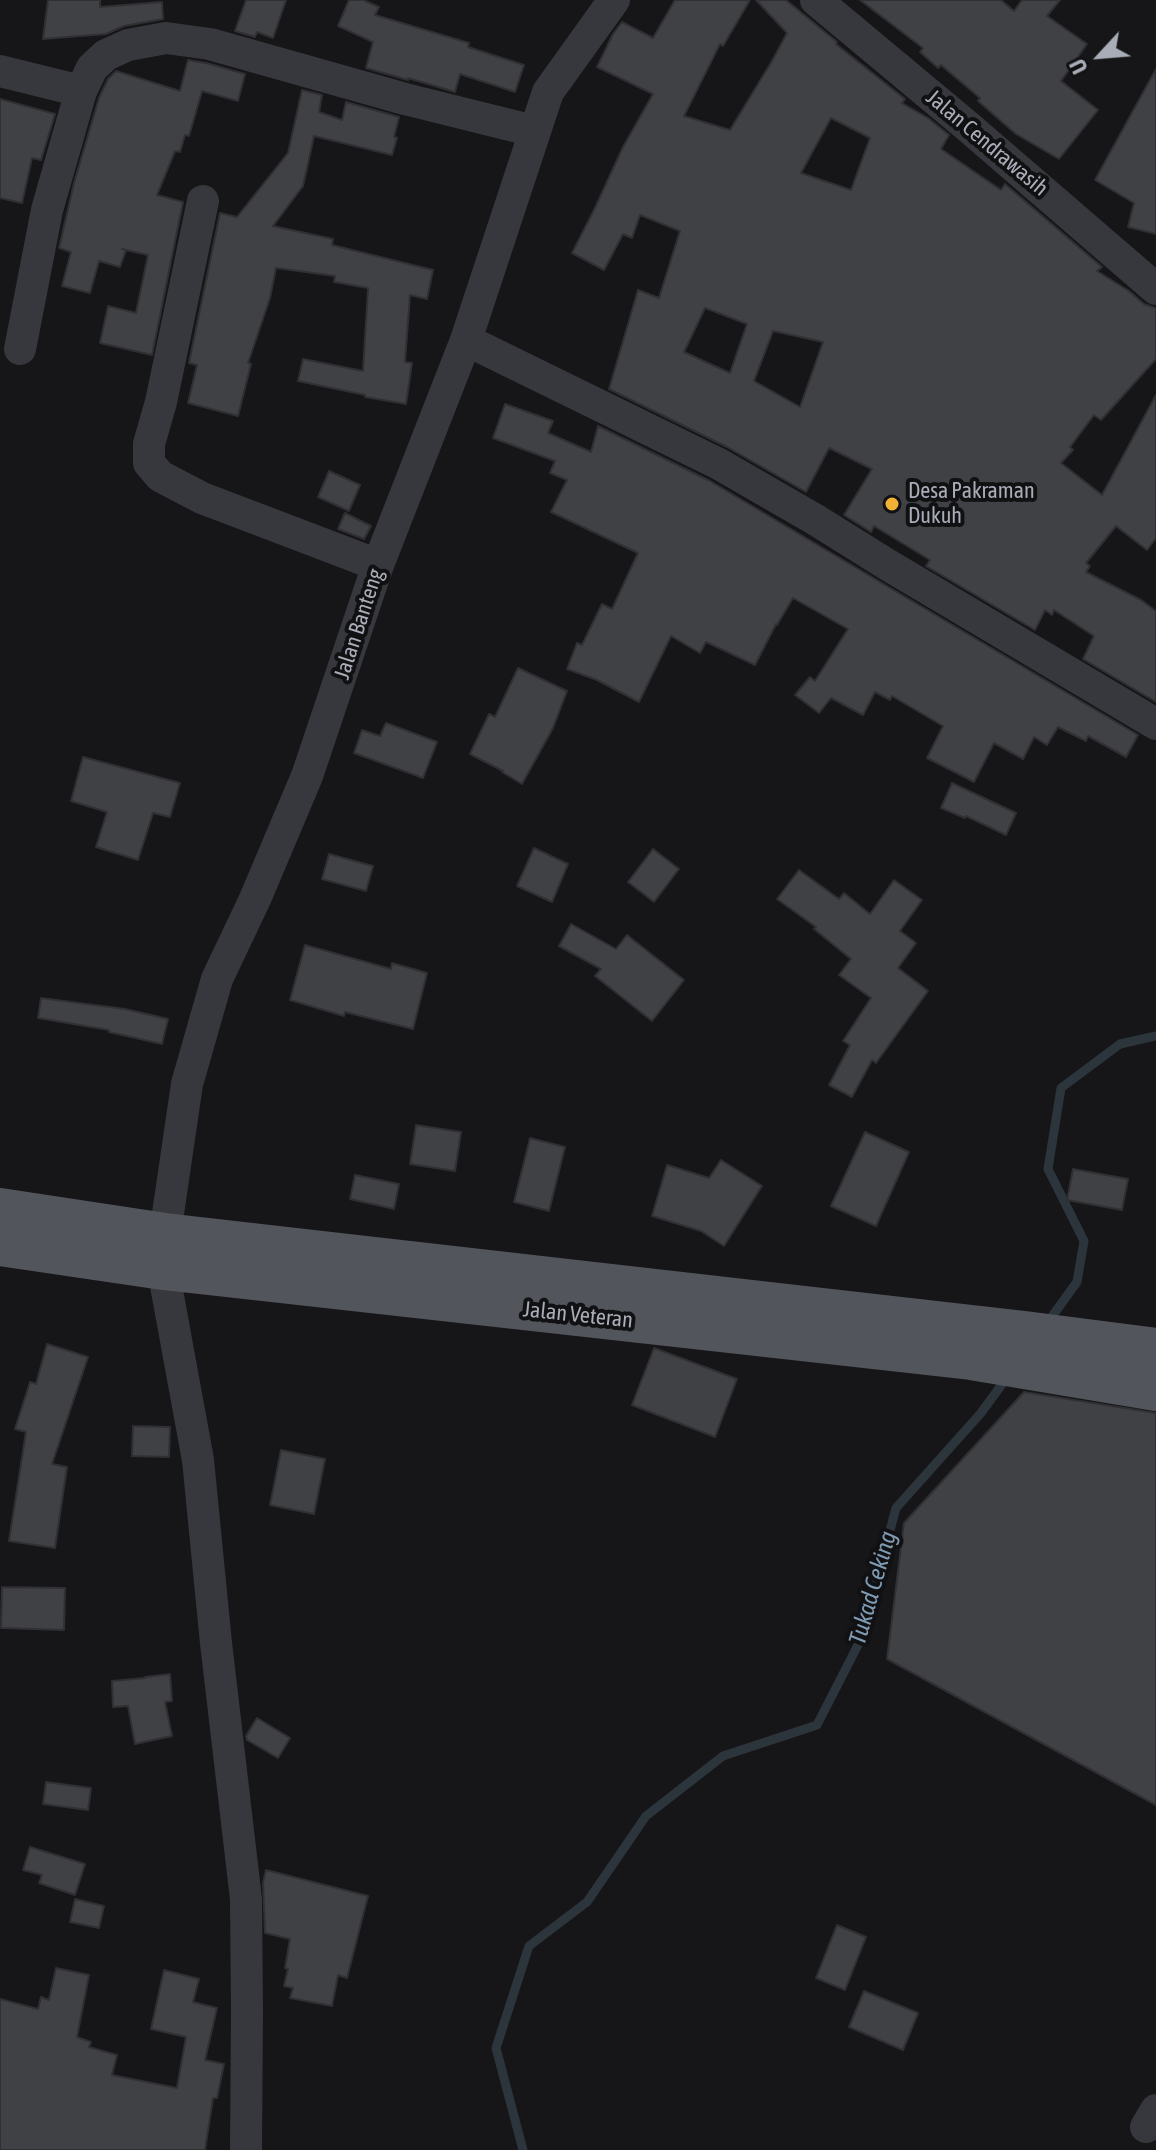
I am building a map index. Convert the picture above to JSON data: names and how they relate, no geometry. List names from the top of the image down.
{
  "streets": {
    "main road": ["Jalan Veteran"],
    "street": ["Jalan Cendrawasih", "Jalan Banteng"]
  },
  "crossings": [
    ["Jalan Banteng", "Jalan Veteran"]
  ],
  "water": ["Tukad Ceking"],
  "places": ["Desa Pakraman Dukuh"],
  "north": "bottom left"
}
